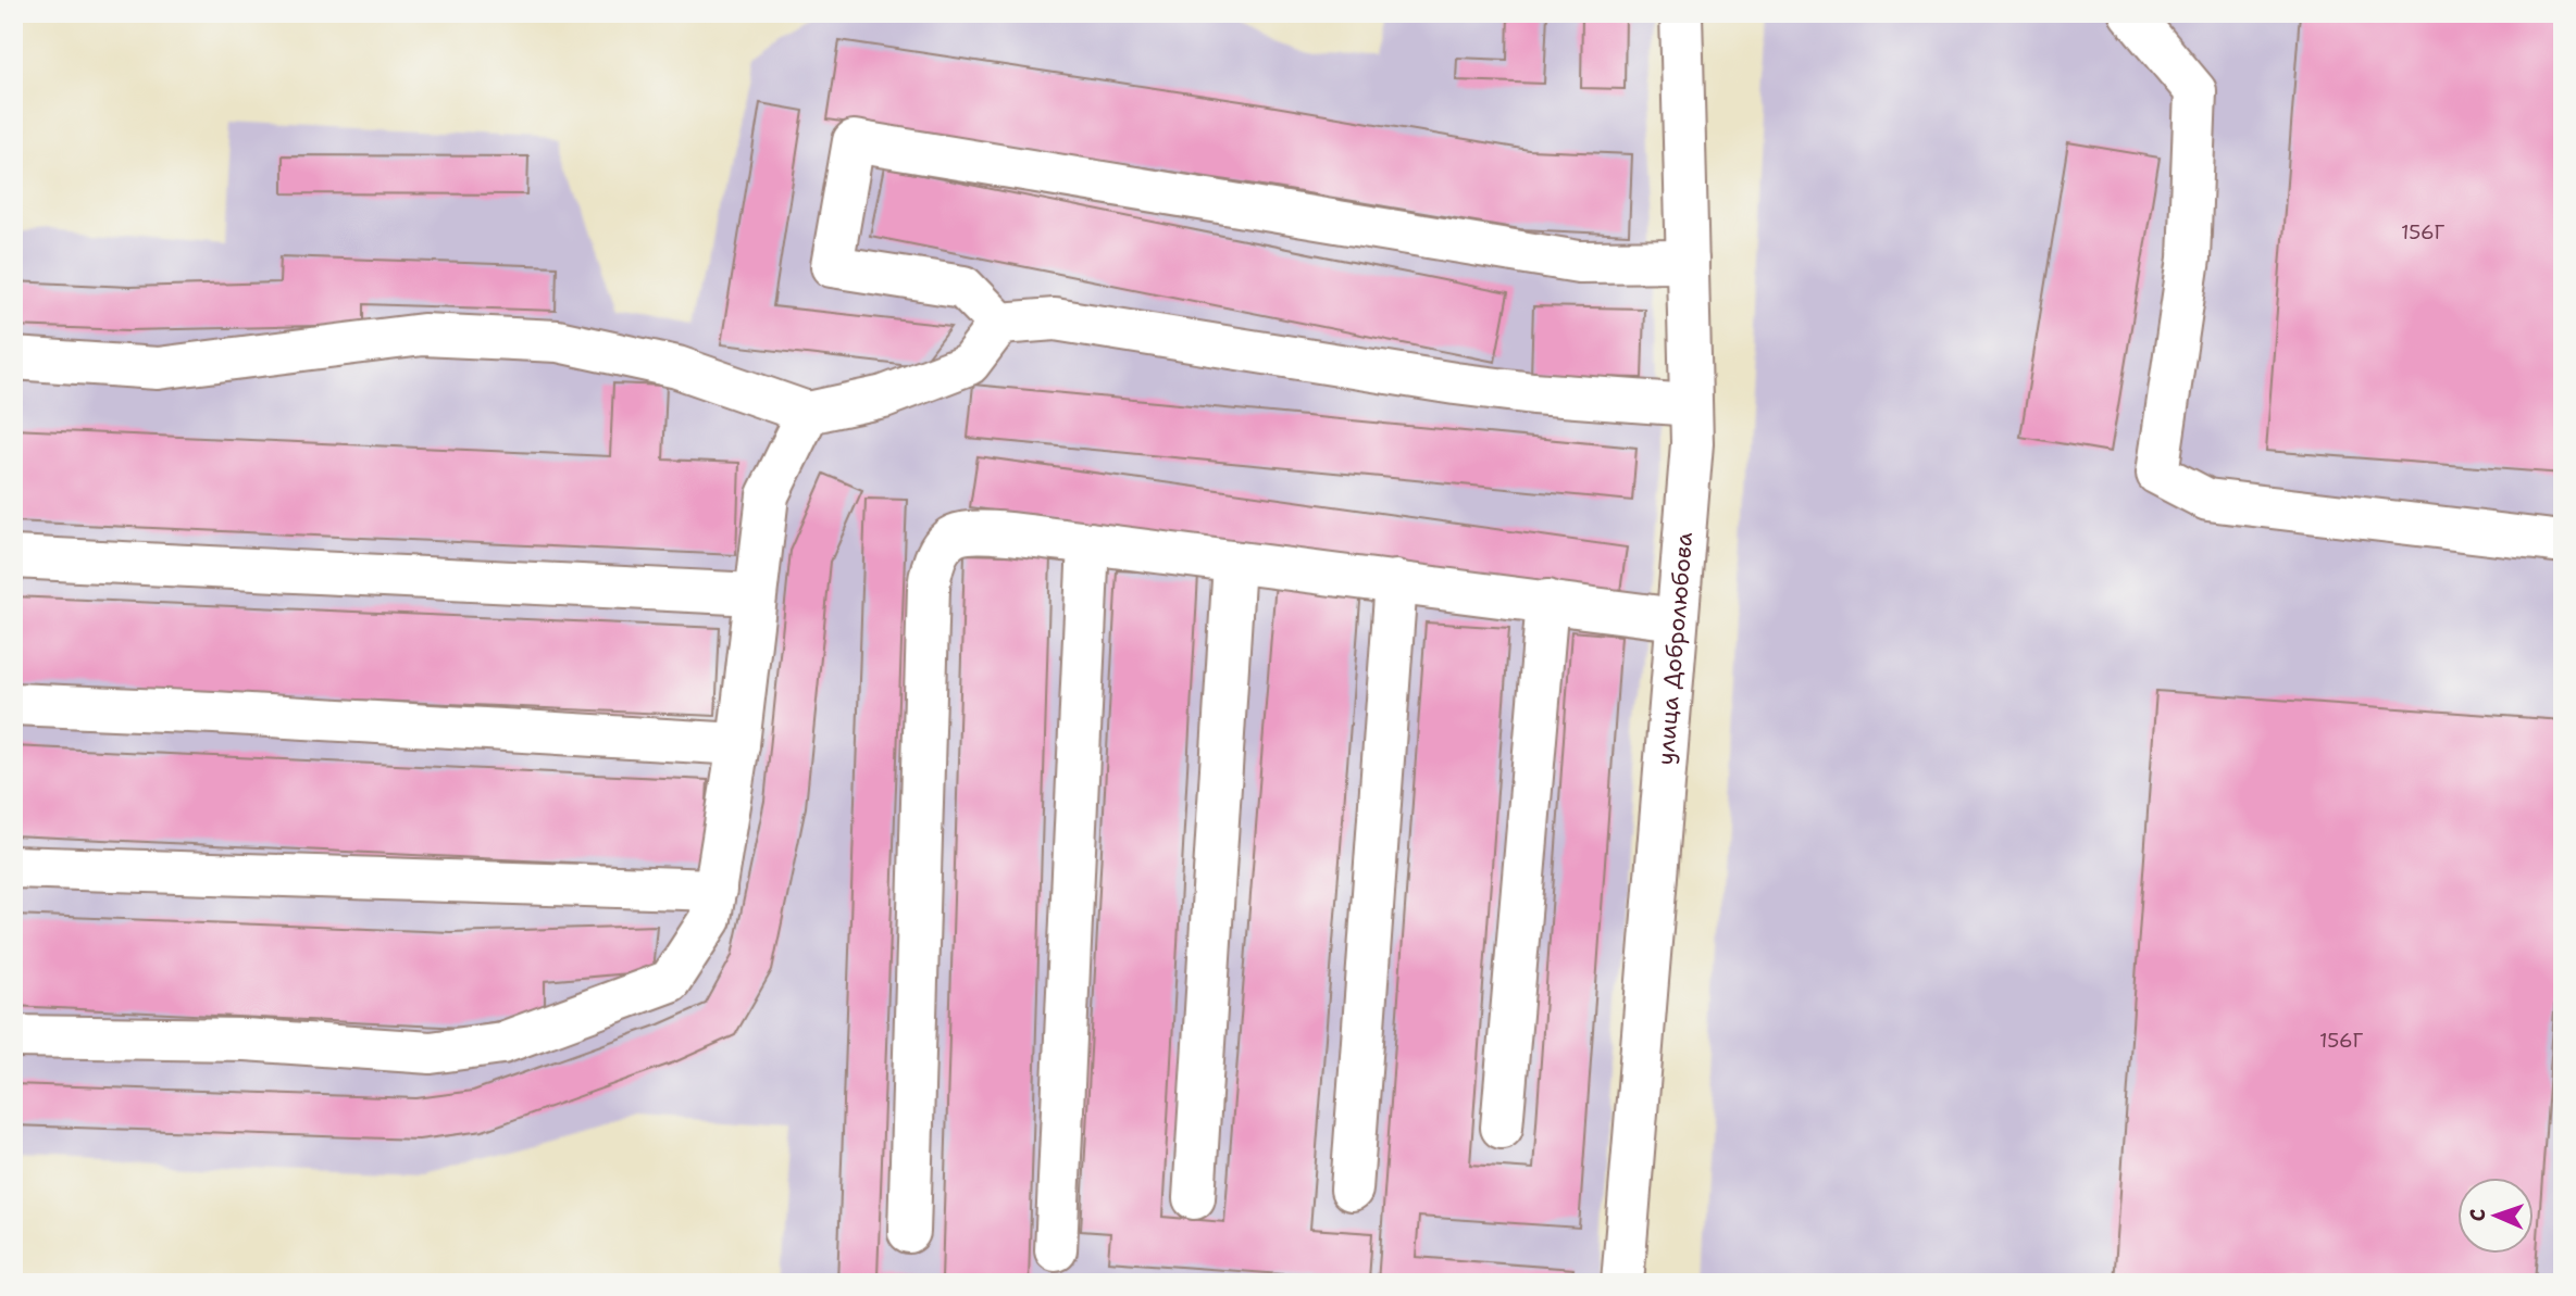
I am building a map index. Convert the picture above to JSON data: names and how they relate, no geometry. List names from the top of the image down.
{
  "streets": {
    "street": ["улица Добролюбова"]
  },
  "house_numbers": ["156Г", "156Г"],
  "north": "left"
}
